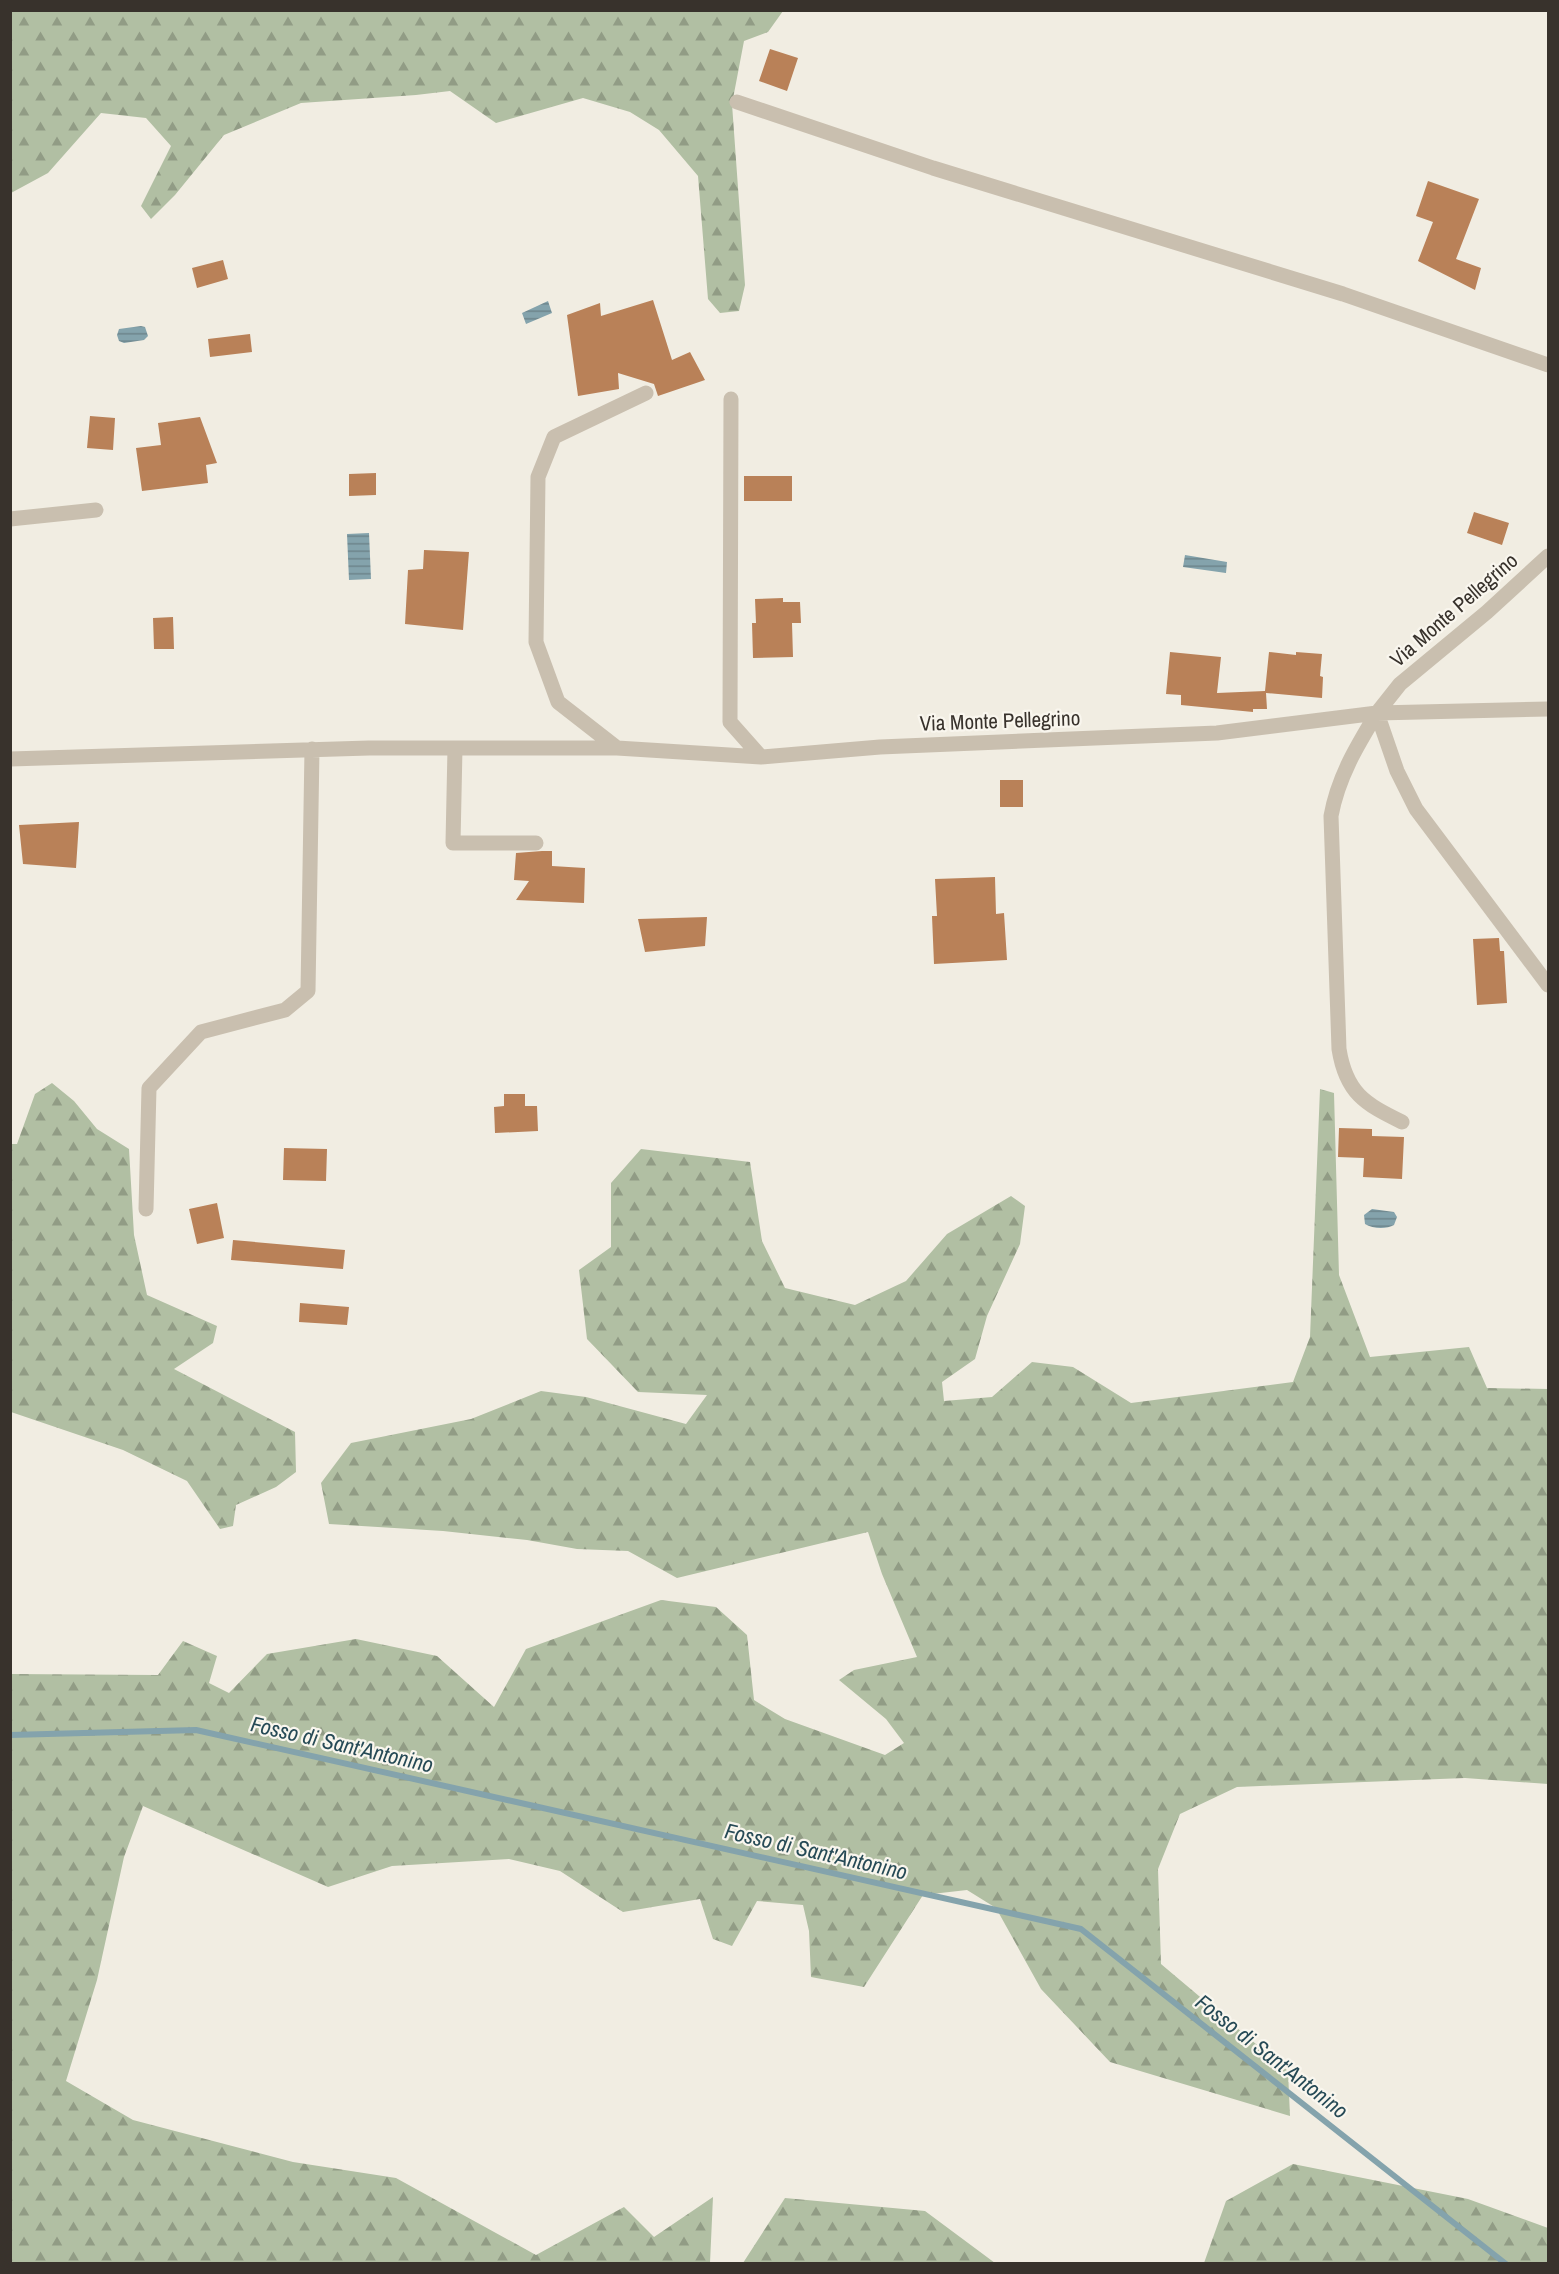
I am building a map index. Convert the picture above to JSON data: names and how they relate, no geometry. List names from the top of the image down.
{
  "streets": {
    "street": ["Via Monte Pellegrino"]
  },
  "water": ["Fosso di Sant'Antonino"]
}
